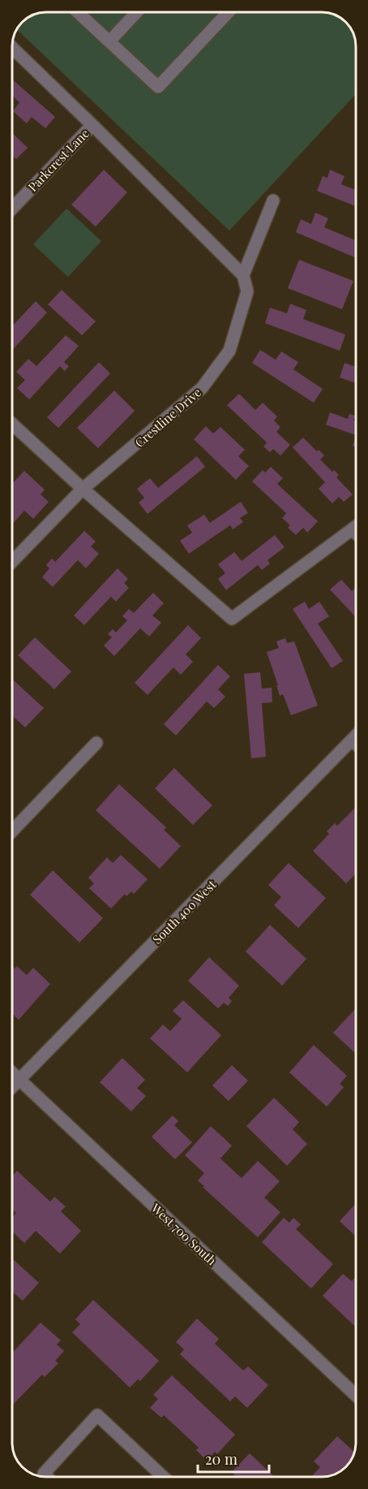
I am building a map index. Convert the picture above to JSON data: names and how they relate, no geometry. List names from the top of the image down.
{
  "streets": {
    "street": [
      "Parkcrest Lane",
      "Crestline Drive",
      "South 400 West",
      "West 700 South"
    ]
  },
  "crossings": [
    ["South 400 West", "West 700 South"]
  ],
  "scale_bar": "20 m"
}
